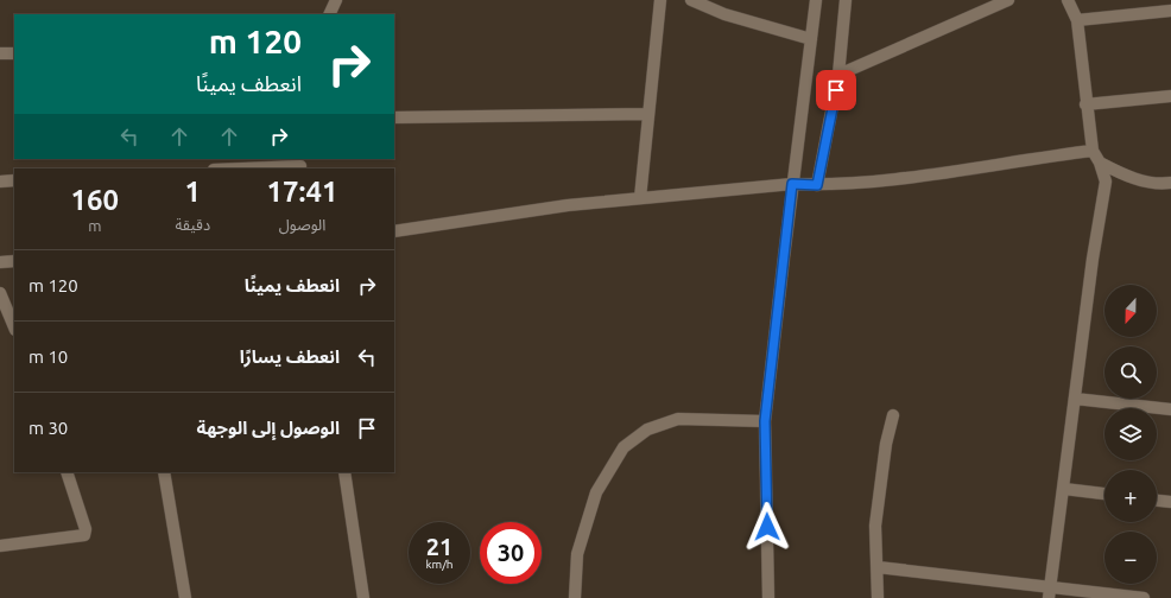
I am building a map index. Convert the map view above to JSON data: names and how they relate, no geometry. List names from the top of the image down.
{
  "north": "bottom",
  "page": {
    "turn": ["120 m", "انعطف يمينًا"],
    "eta": [
      "17:41",
      "الوصول",
      "1",
      "دقيقة",
      "160",
      "m"
    ],
    "list": [
      {
        "name": "انعطف يمينًا",
        "value": "120 m"
      },
      {
        "name": "انعطف يسارًا",
        "value": "10 m"
      },
      {
        "name": "الوصول إلى الوجهة",
        "value": "30 m"
      }
    ],
    "map_buttons": ["+", "−"],
    "speed": "21 km/h",
    "limit": "30"
  }
}
